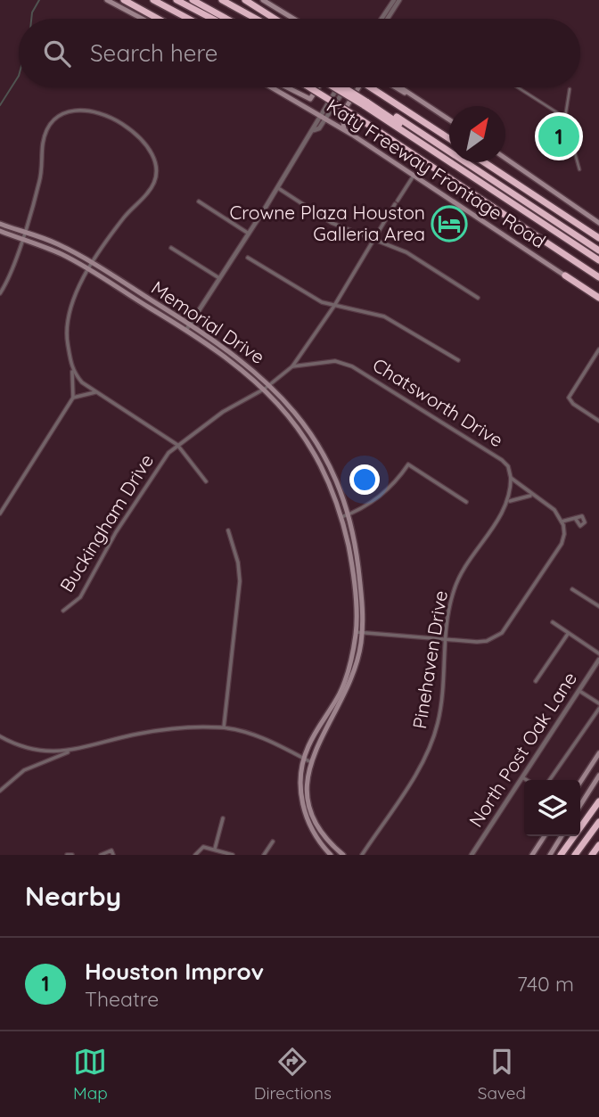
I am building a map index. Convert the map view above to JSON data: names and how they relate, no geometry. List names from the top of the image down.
{
  "streets": {
    "main road": ["Katy Freeway Frontage Road", "Memorial Drive"],
    "street": [
      "Chatsworth Drive",
      "Buckingham Drive",
      "Pinehaven Drive",
      "North Post Oak Lane"
    ]
  },
  "crossings": [
    ["Katy Freeway Frontage Road", "Buckingham Drive"],
    ["Memorial Drive", "Buckingham Drive"],
    ["Chatsworth Drive", "Buckingham Drive"],
    ["Chatsworth Drive", "Pinehaven Drive"]
  ],
  "places": {
    "hotel": ["Crowne Plaza Houston Galleria Area"]
  },
  "north": "top right",
  "page": {
    "search": "Search here",
    "pins": "1",
    "heading": "Nearby",
    "list": [
      {
        "mark": "1",
        "name": "Houston Improv",
        "note": "Theatre",
        "value": "740 m"
      }
    ],
    "nav": ["Map", "Directions", "Saved"]
  }
}
